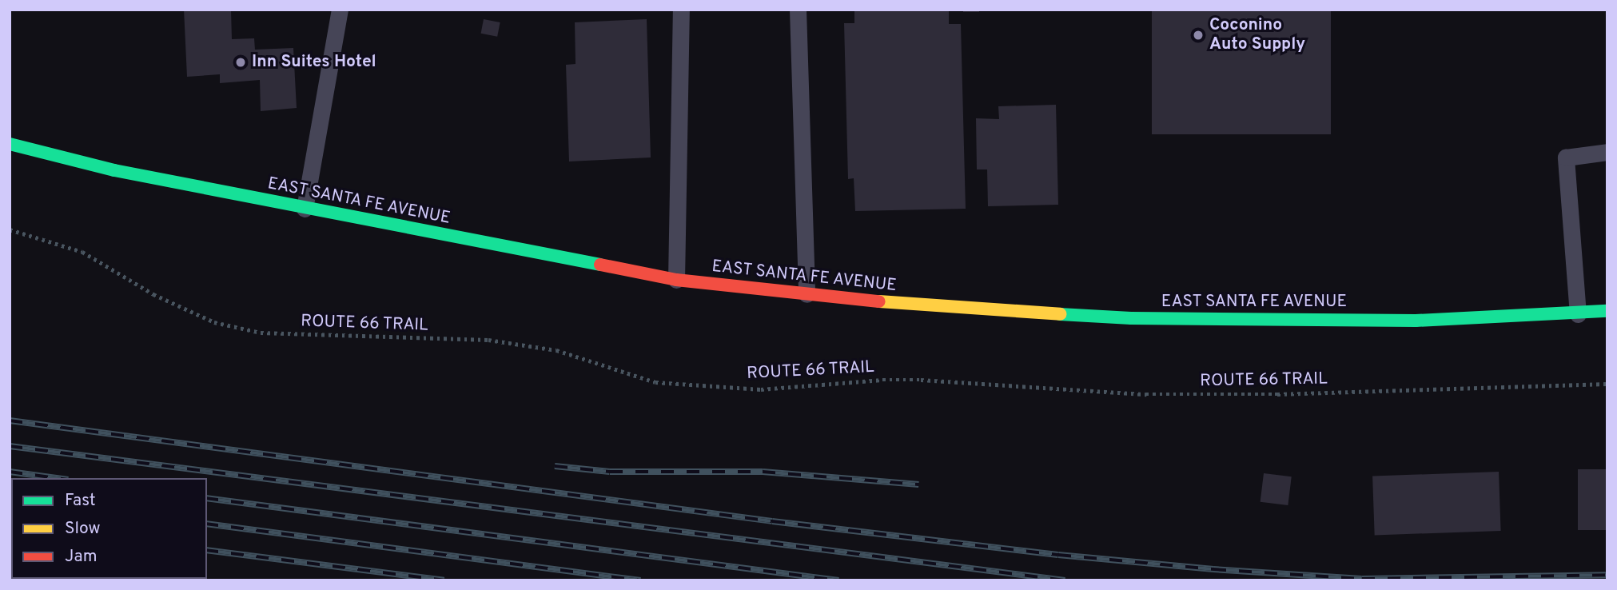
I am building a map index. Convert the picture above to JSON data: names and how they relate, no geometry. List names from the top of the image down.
{
  "streets": {
    "main road": ["EAST SANTA FE AVENUE"],
    "path": ["ROUTE 66 TRAIL"]
  },
  "places": ["Coconino Auto Supply", "Inn Suites Hotel"],
  "legend": ["Fast", "Slow", "Jam"]
}
